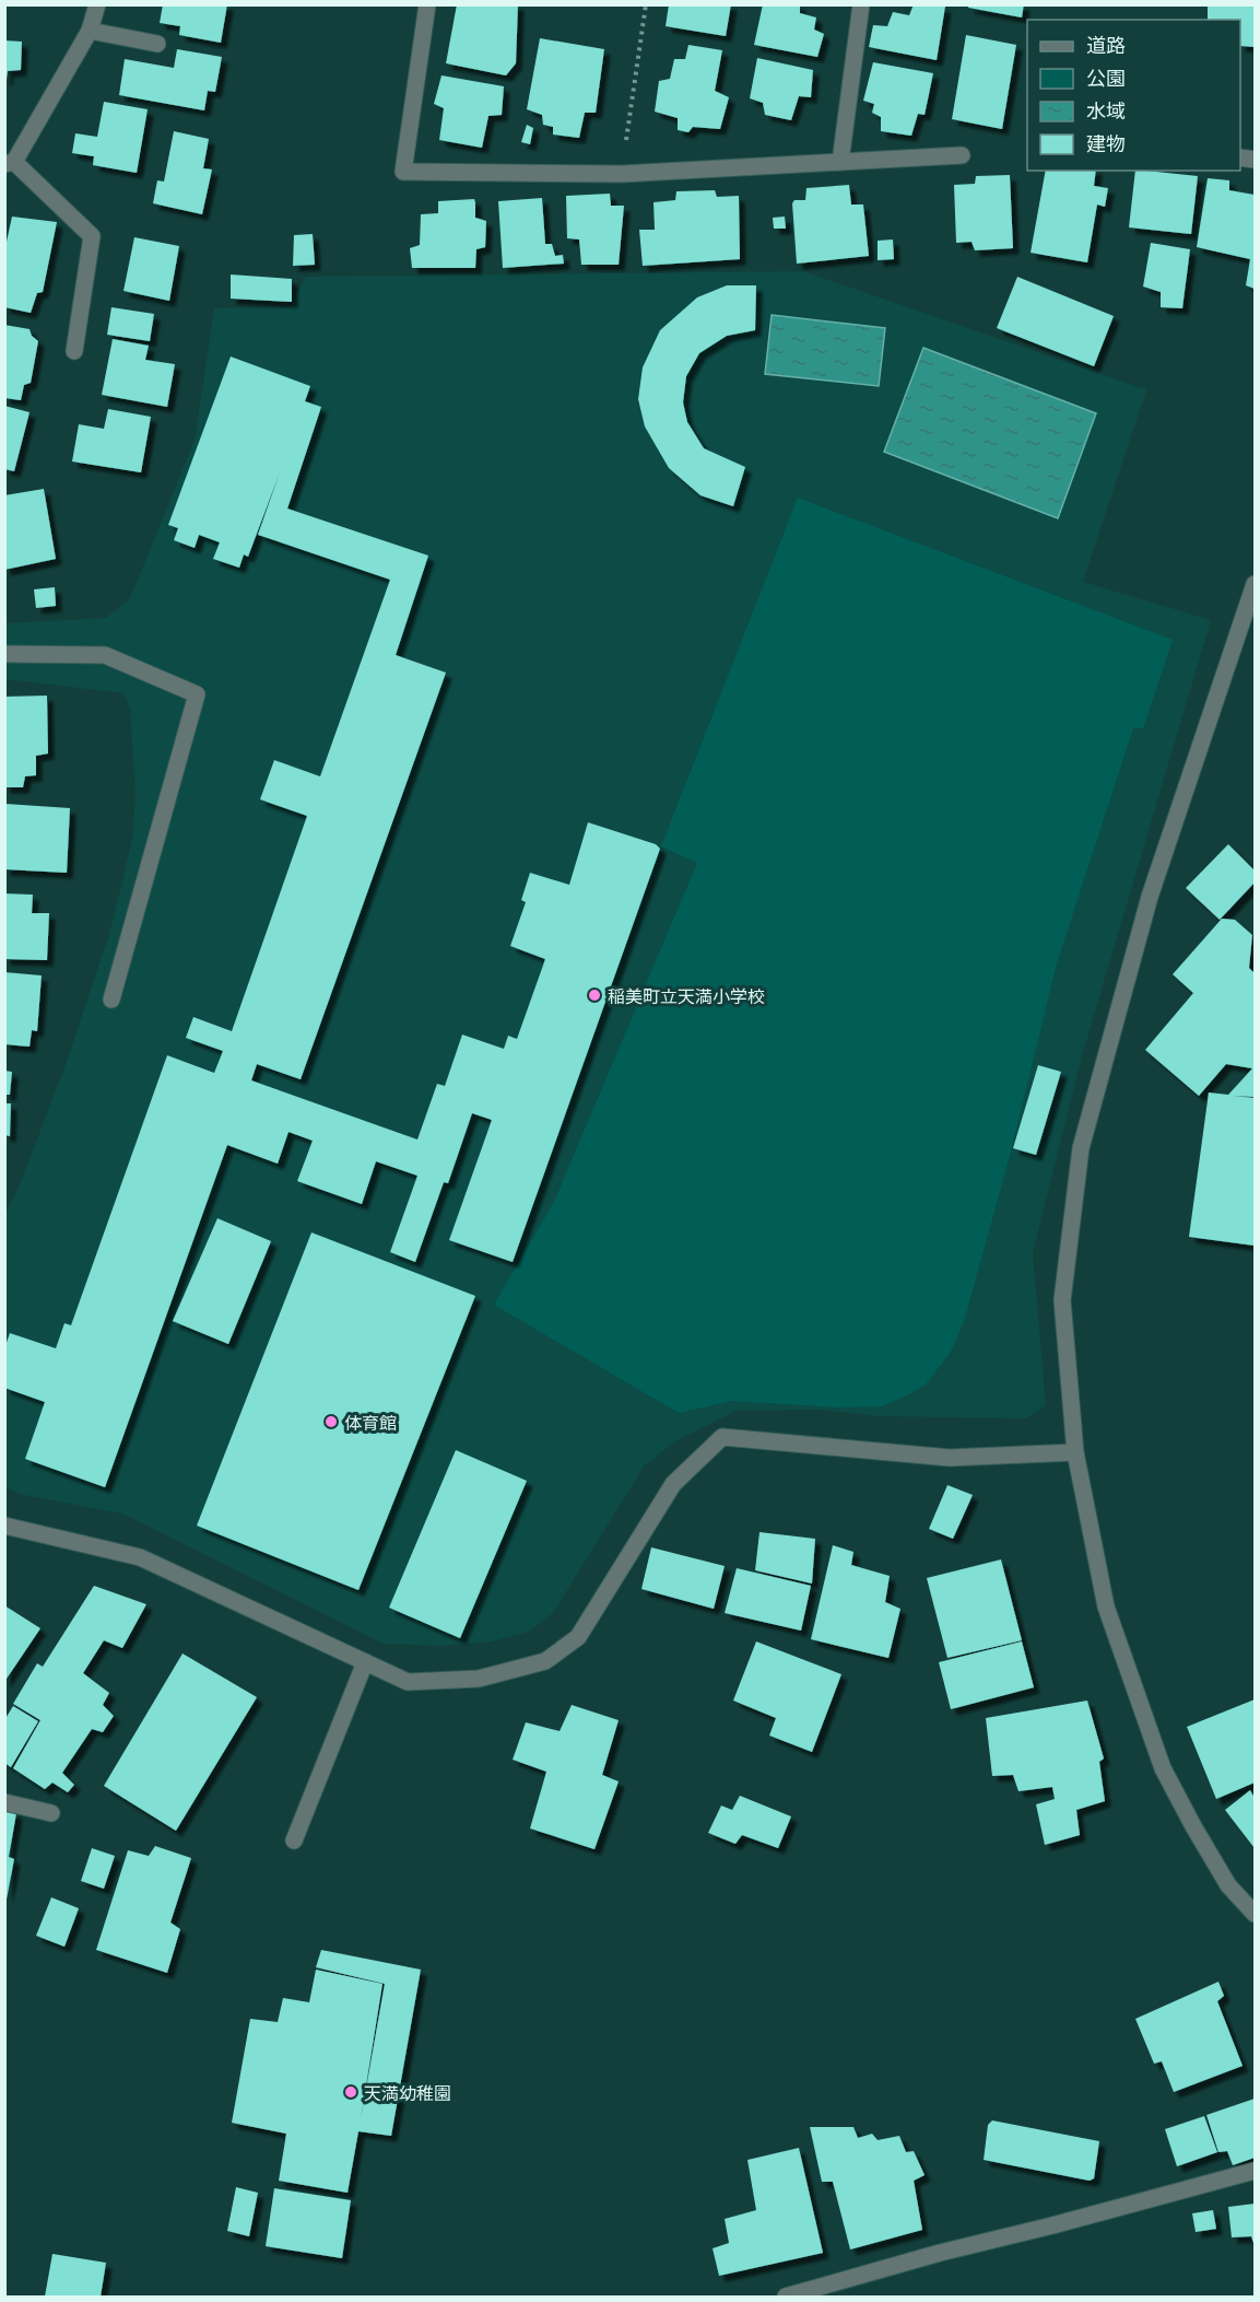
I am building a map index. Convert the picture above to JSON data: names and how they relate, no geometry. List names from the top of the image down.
{
  "places": ["稲美町立天満小学校", "体育館", "天満幼稚園"],
  "legend": [
    "道路",
    "公園",
    "水域",
    "建物"
  ]
}
